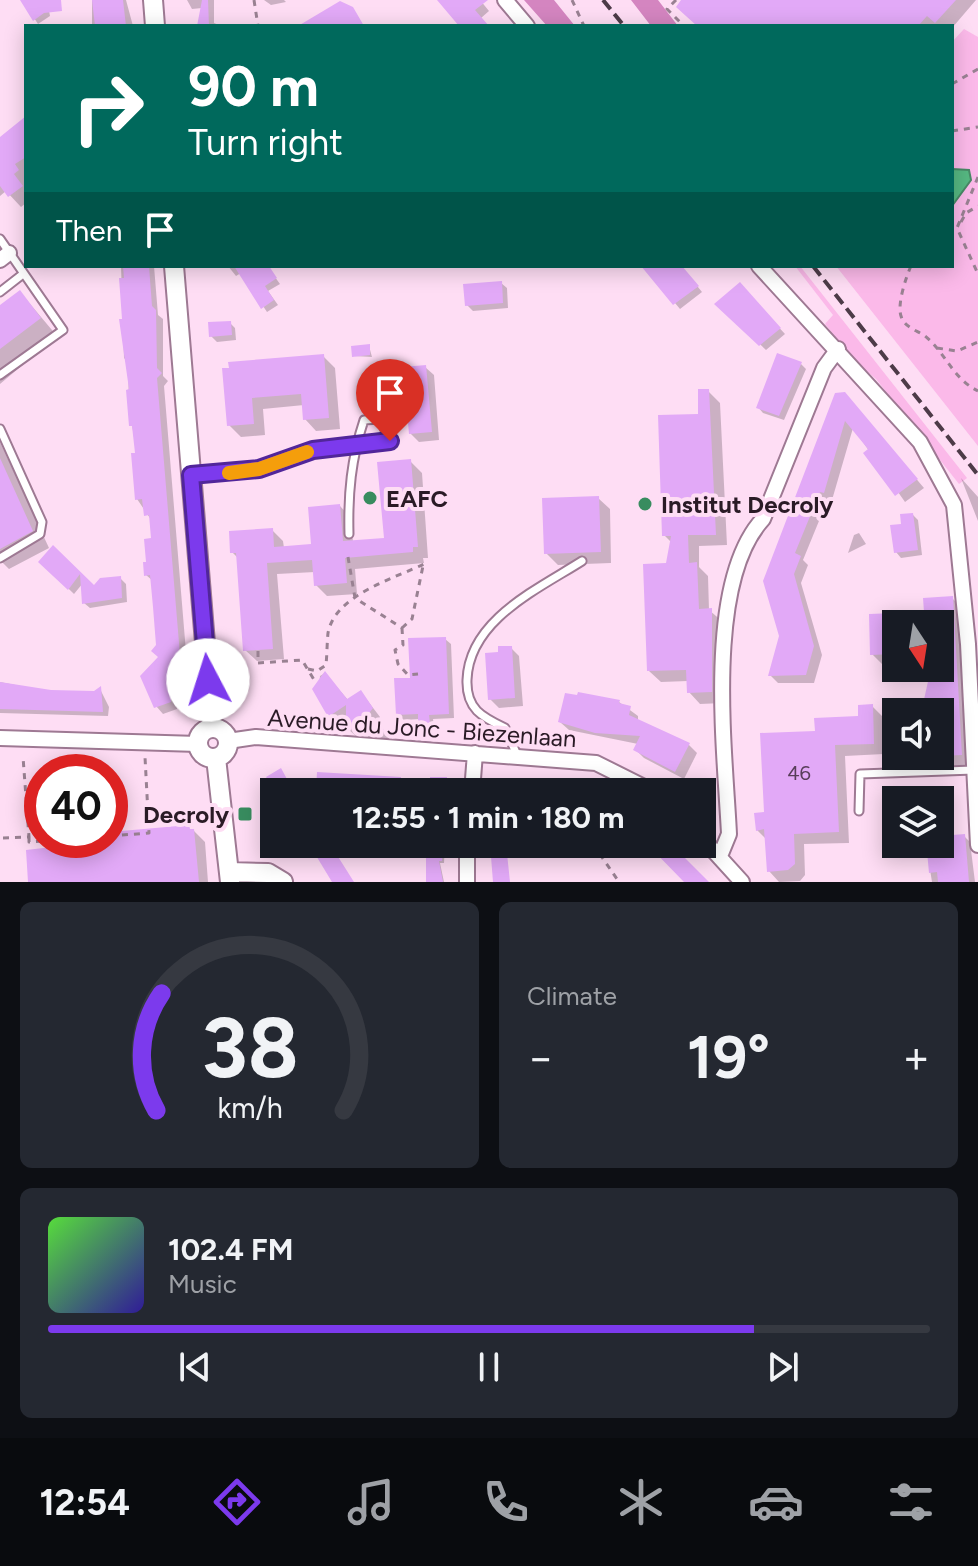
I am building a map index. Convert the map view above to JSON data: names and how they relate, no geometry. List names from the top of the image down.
{
  "streets": {
    "street": ["Avenue du Jonc - Biezenlaan"]
  },
  "places": {
    "other": ["EAFC", "Institut Decroly"],
    "transit": ["Decroly"]
  },
  "house_numbers": ["46"],
  "north": "bottom",
  "page": {
    "turn": ["90 m", "Turn right"],
    "then": "Then",
    "limit": "40",
    "trip": "12:55 · 1 min · 180 m",
    "tile": "Climate",
    "heat": ["−", "19°", "+"],
    "song": ["102.4 FM", "Music"],
    "tabs": "12:54",
    "gauge": ["38", "km/h"]
  }
}
